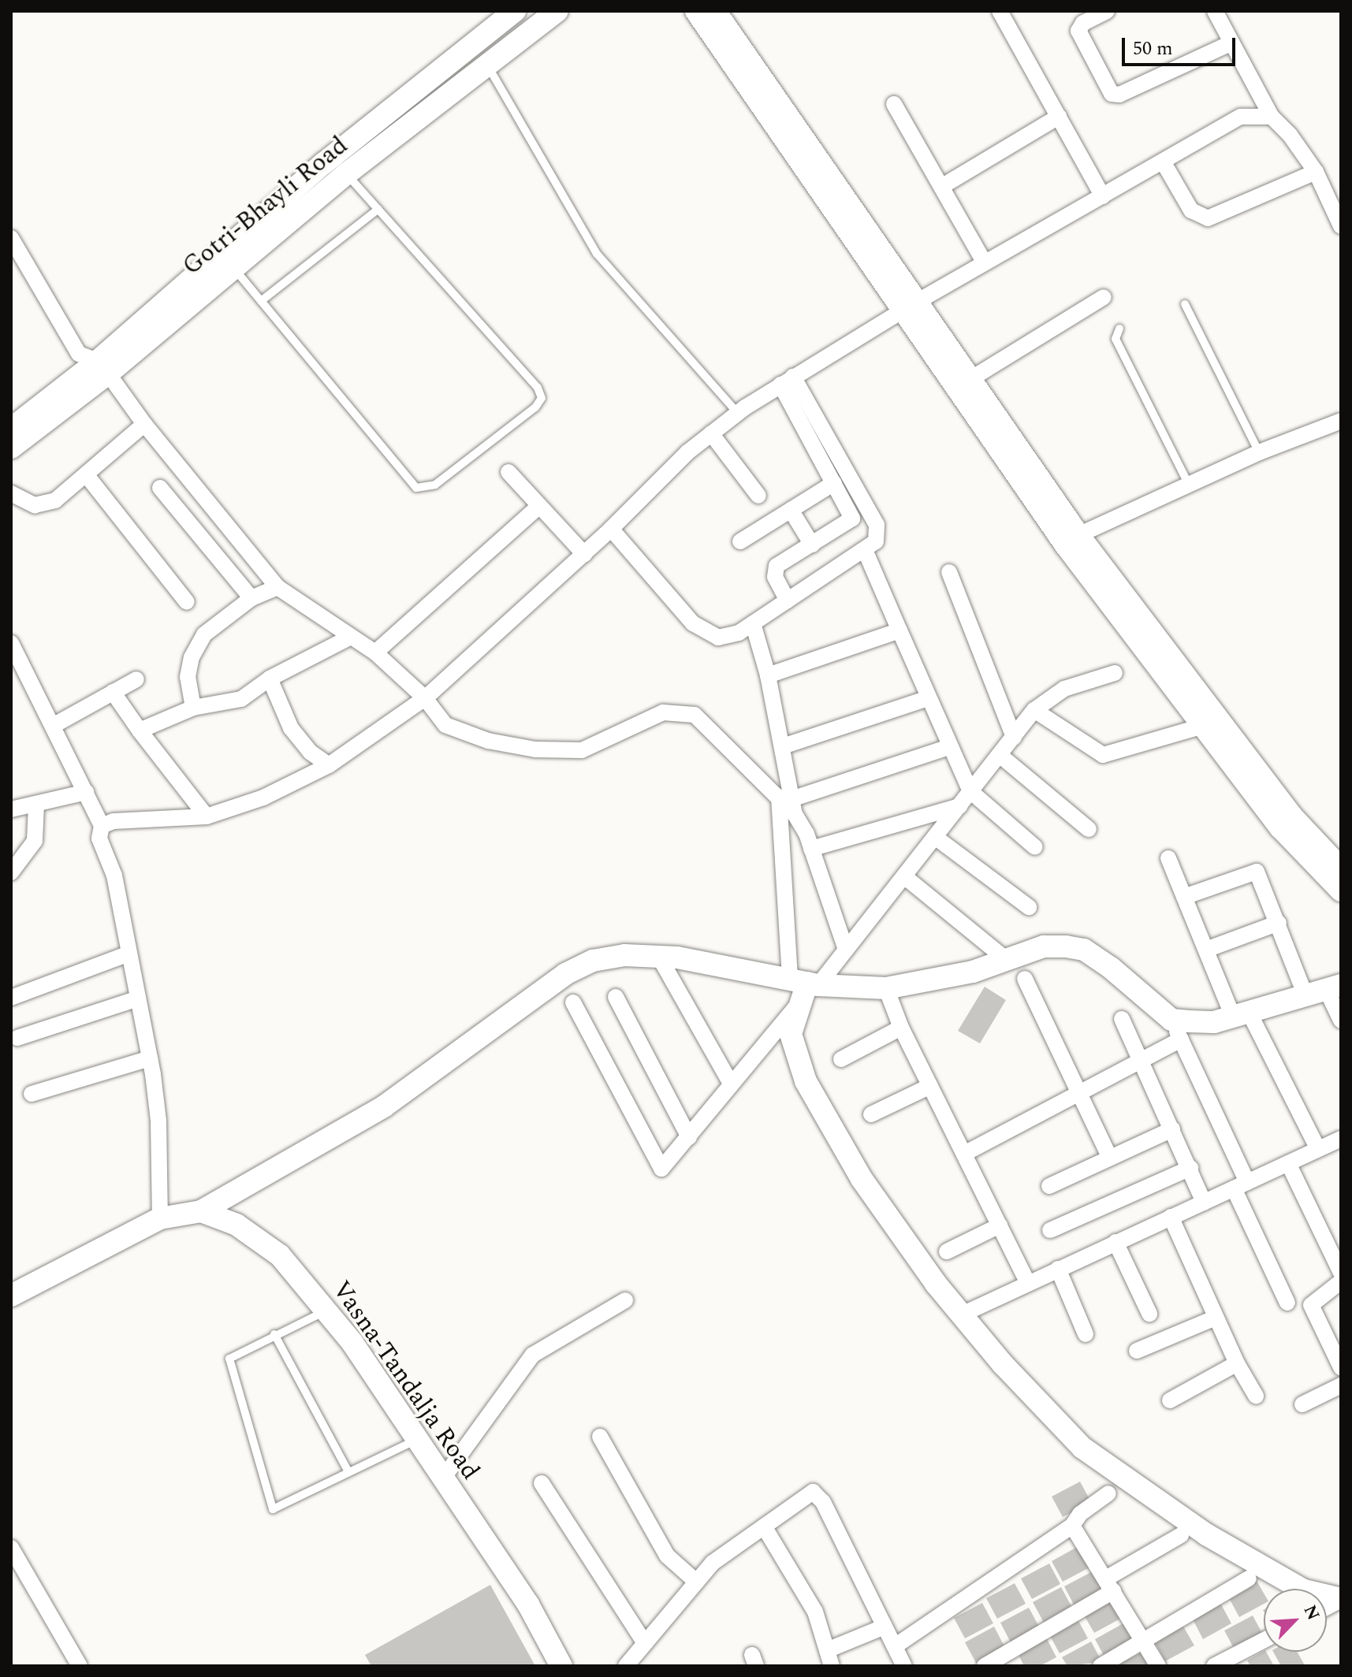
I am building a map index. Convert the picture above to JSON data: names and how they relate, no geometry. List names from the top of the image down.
{
  "streets": {
    "street": ["Gotri-Bhayli Road", "Vasna-Tandalja Road"]
  },
  "scale_bar": "50 m",
  "north": "top right"
}
